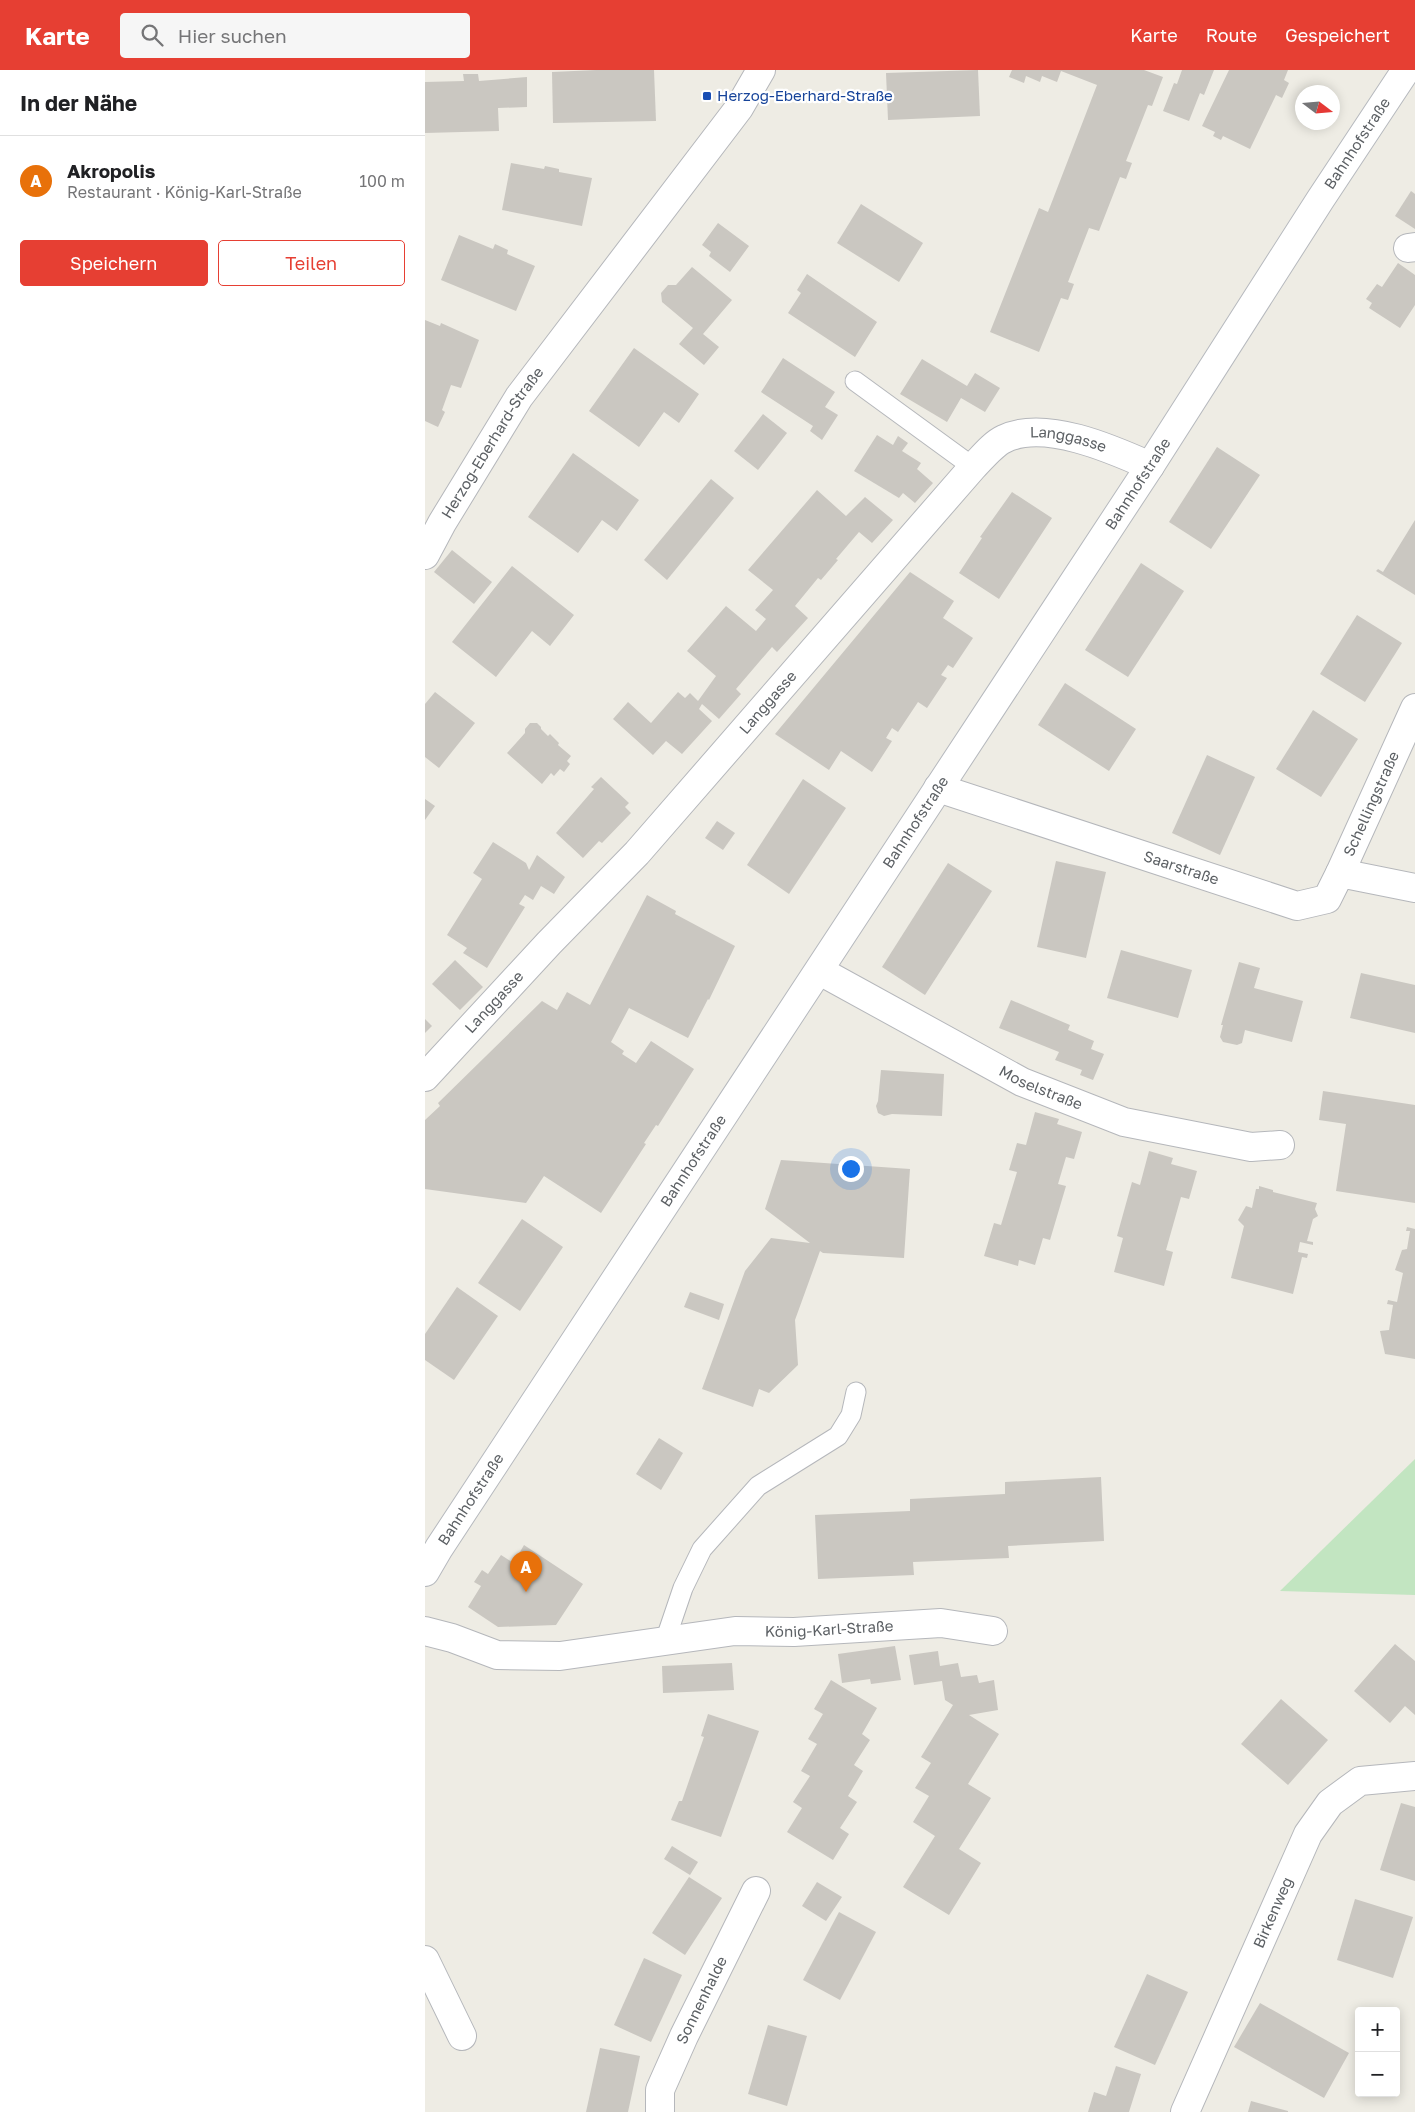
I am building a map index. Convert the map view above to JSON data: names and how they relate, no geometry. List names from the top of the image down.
{
  "streets": {
    "street": [
      "Bahnhofstraße",
      "Langgasse",
      "Herzog-Eberhard-Straße",
      "Schellingstraße",
      "Saarstraße",
      "Moselstraße",
      "König-Karl-Straße",
      "Birkenweg",
      "Sonnenhalde"
    ]
  },
  "crossings": [
    ["Bahnhofstraße", "Langgasse"],
    ["Bahnhofstraße", "Saarstraße"],
    ["Bahnhofstraße", "Moselstraße"],
    ["Schellingstraße", "Saarstraße"]
  ],
  "places": {
    "transit": ["Herzog-Eberhard-Straße"]
  },
  "north": "right",
  "page": {
    "header": "Karte",
    "search": "Hier suchen",
    "nav": ["Karte", "Route", "Gespeichert"],
    "heading": "In der Nähe",
    "list": [
      {
        "mark": "A",
        "name": "Akropolis",
        "note": "Restaurant · König-Karl-Straße",
        "value": "100 m"
      }
    ],
    "buttons": ["Speichern", "Teilen"],
    "pins": "A",
    "map_buttons": ["+", "−"]
  }
}
